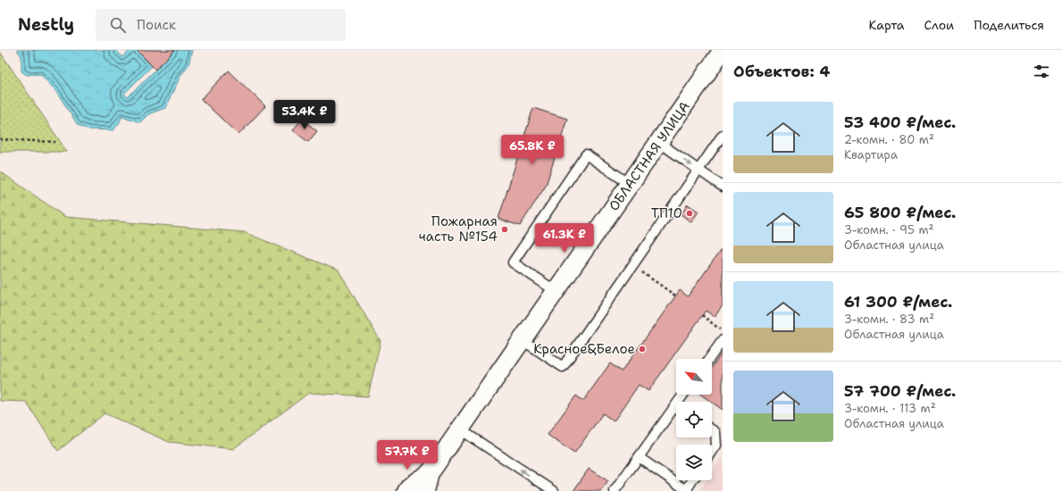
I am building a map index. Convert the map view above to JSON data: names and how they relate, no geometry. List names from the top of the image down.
{
  "streets": {
    "street": ["ОБЛАСТНАЯ УЛИЦА"]
  },
  "places": ["ТП10", "Пожарная часть №154", "Красное&Белое"],
  "north": "top left",
  "page": {
    "header": "Nestly",
    "search": "Поиск",
    "nav": ["Карта", "Слои", "Поделиться"],
    "heading": "Объектов: 4",
    "list": [
      {
        "name": "53 400 ₽/мес.",
        "note": "2-комн. · 80 m² · Квартира"
      },
      {
        "name": "65 800 ₽/мес.",
        "note": "3-комн. · 95 m² · Областная улица"
      },
      {
        "name": "61 300 ₽/мес.",
        "note": "3-комн. · 83 m² · Областная улица"
      },
      {
        "name": "57 700 ₽/мес.",
        "note": "3-комн. · 113 m² · Областная улица"
      }
    ],
    "price": [
      "53.4K ₽",
      "65.8K ₽",
      "61.3K ₽",
      "57.7K ₽"
    ]
  }
}
